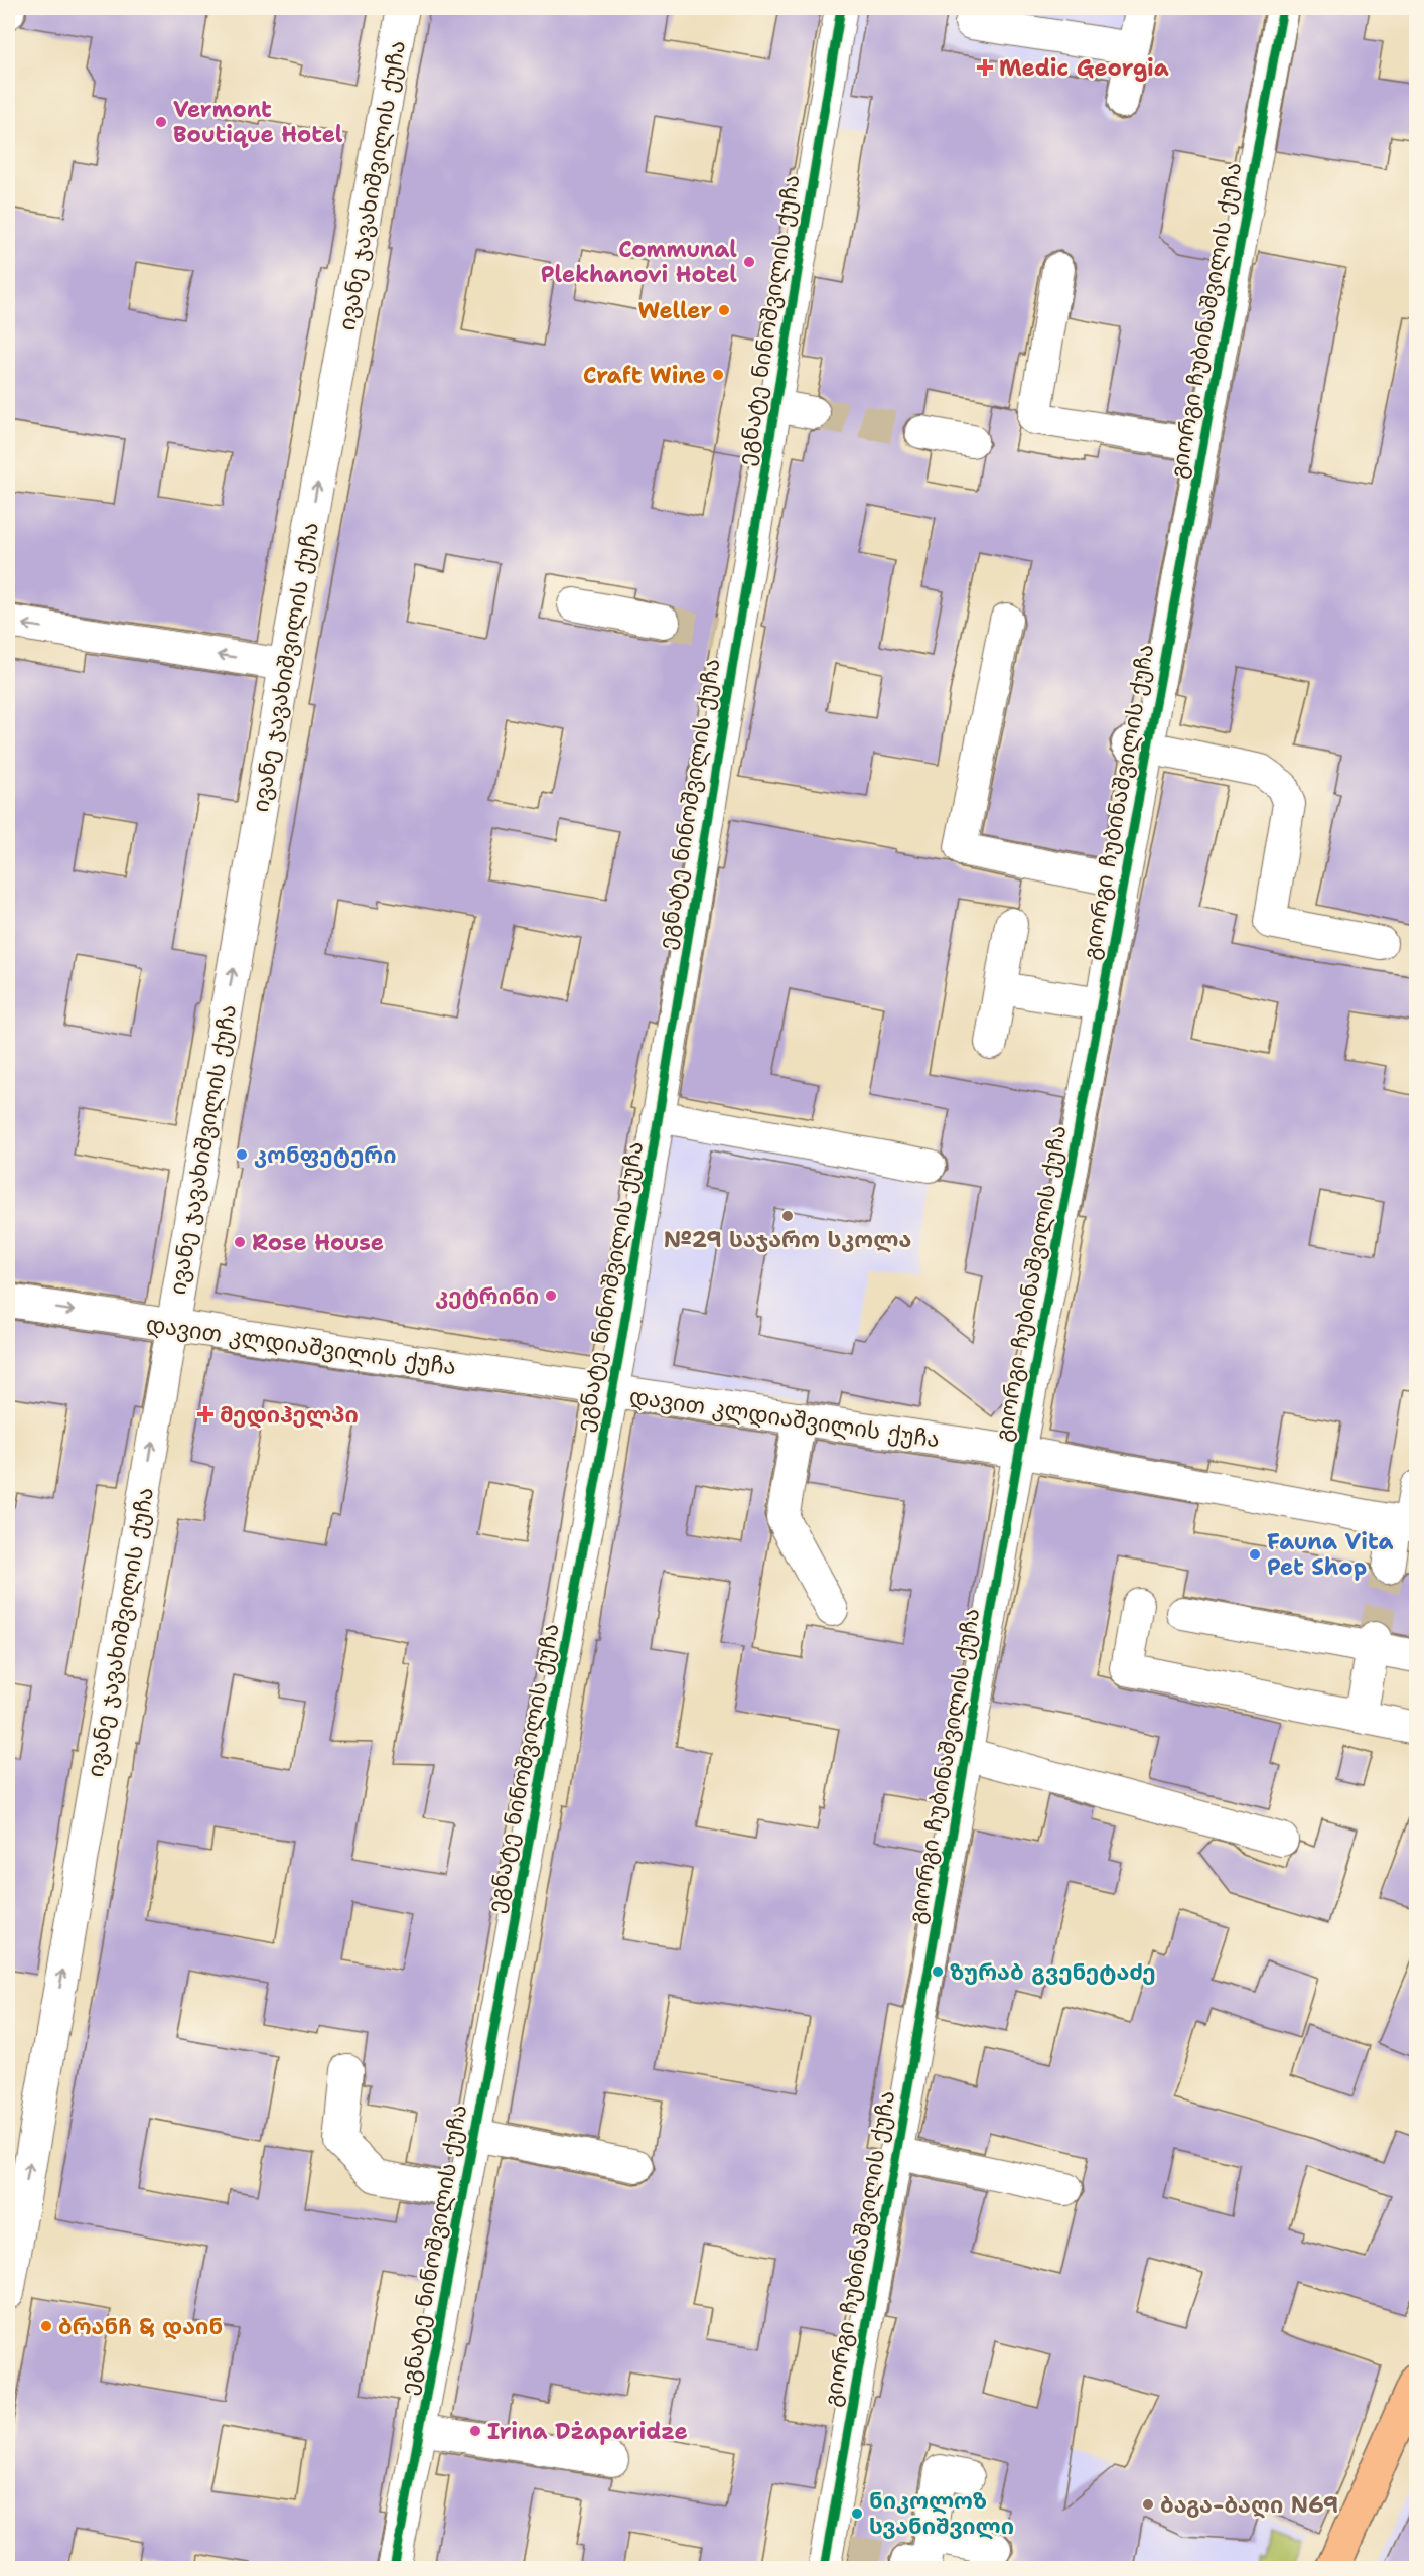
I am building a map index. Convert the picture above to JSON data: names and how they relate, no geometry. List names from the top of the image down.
{
  "streets": {
    "street": [
      "ივანე ჯავახიშვილის ქუჩა",
      "ეგნატე ნინოშვილის ქუჩა",
      "გიორგი ჩუბინაშვილის ქუჩა",
      "დავით კლდიაშვილის ქუჩა"
    ]
  },
  "crossings": [
    ["ივანე ჯავახიშვილის ქუჩა", "დავით კლდიაშვილის ქუჩა"],
    ["ეგნატე ნინოშვილის ქუჩა", "დავით კლდიაშვილის ქუჩა"],
    ["გიორგი ჩუბინაშვილის ქუჩა", "დავით კლდიაშვილის ქუჩა"]
  ],
  "one_way": ["ივანე ჯავახიშვილის ქუჩა"],
  "places": {
    "health": ["Medic Georgia", "მედიჰელპი"],
    "other": [
      "Vermont Boutique Hotel",
      "Communal Plekhanovi Hotel",
      "Weller",
      "Craft Wine",
      "კონფეტერი",
      "№29 საჯარო სკოლა",
      "Rose House",
      "კეტრინი",
      "Fauna Vita Pet Shop",
      "ზურაბ გვენეტაძე",
      "ბრანჩ & დაინ",
      "Irina Dżaparidze",
      "ბაგა-ბაღი N69",
      "ნიკოლოზ სვანიშვილი"
    ]
  }
}
